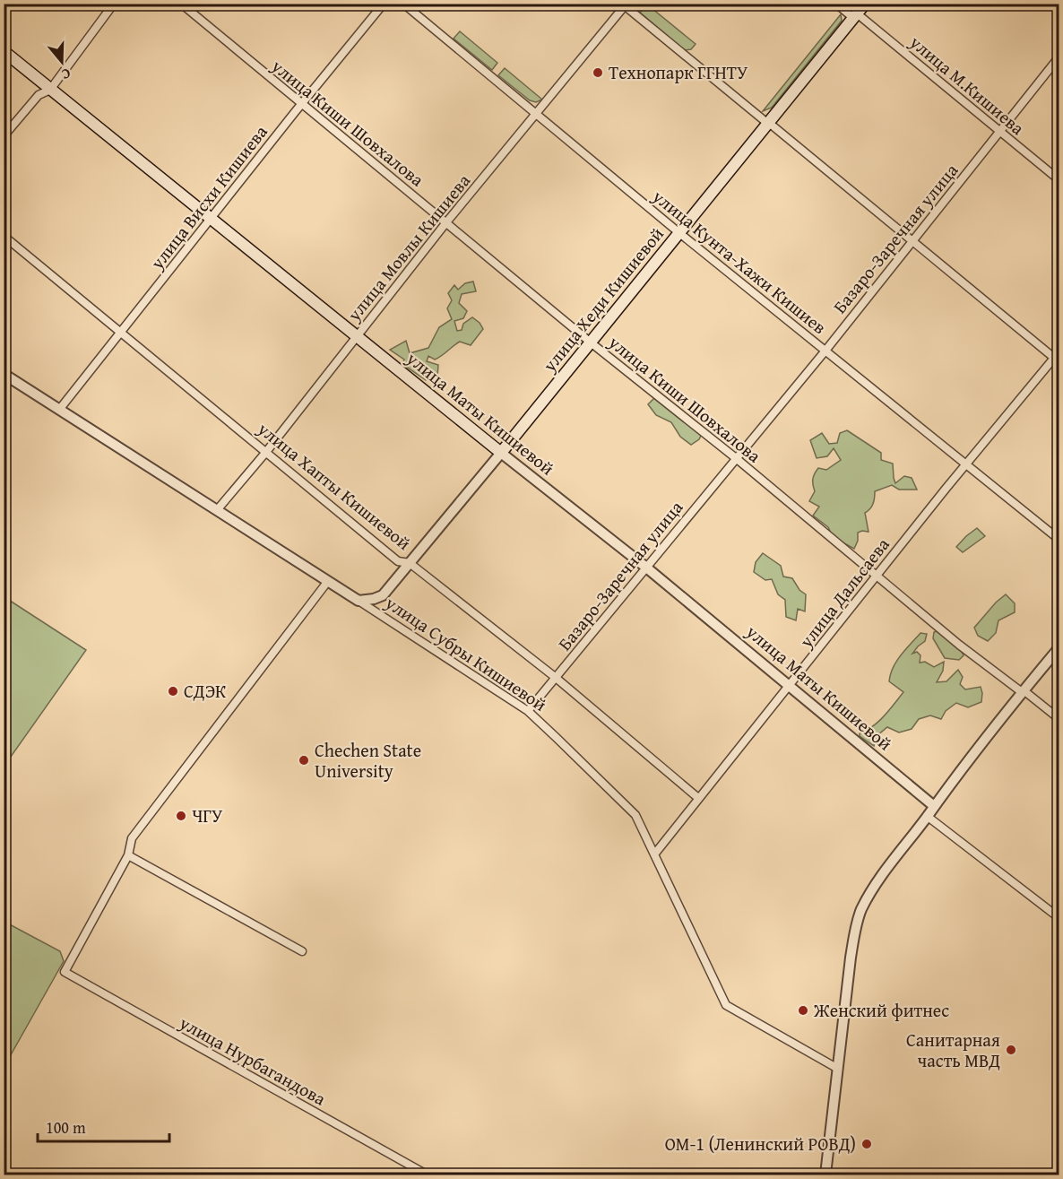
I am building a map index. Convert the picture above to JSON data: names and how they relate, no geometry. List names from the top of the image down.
{
  "streets": {
    "main road": ["улица Хеди Кишиевой", "улица Маты Кишиевой"],
    "street": [
      "улица М.Кишиева",
      "улица Киши Шовхалова",
      "улица Висхи Кишиева",
      "Базаро-Заречная улица",
      "улица Мовлы Кишиева",
      "улица Кунта-Хажи Кишиев",
      "улица Хапты Кишиевой",
      "улица Дальсаева",
      "улица Субры Кишиевой",
      "улица Нурбагандова"
    ]
  },
  "crossings": [
    ["улица М.Кишиева", "Базаро-Заречная улица"],
    ["улица М.Кишиева", "улица Хеди Кишиевой"],
    ["улица Киши Шовхалова", "улица Висхи Кишиева"],
    ["улица Киши Шовхалова", "Базаро-Заречная улица"],
    ["улица Киши Шовхалова", "улица Мовлы Кишиева"],
    ["улица Киши Шовхалова", "улица Хеди Кишиевой"],
    ["улица Киши Шовхалова", "улица Дальсаева"],
    ["улица Висхи Кишиева", "улица Маты Кишиевой"],
    ["улица Висхи Кишиева", "улица Хапты Кишиевой"],
    ["улица Висхи Кишиева", "улица Субры Кишиевой"],
    ["Базаро-Заречная улица", "улица Кунта-Хажи Кишиев"],
    ["Базаро-Заречная улица", "улица Маты Кишиевой"],
    ["Базаро-Заречная улица", "улица Хапты Кишиевой"],
    ["Базаро-Заречная улица", "улица Субры Кишиевой"],
    ["улица Мовлы Кишиева", "улица Кунта-Хажи Кишиев"],
    ["улица Мовлы Кишиева", "улица Маты Кишиевой"],
    ["улица Мовлы Кишиева", "улица Хапты Кишиевой"],
    ["улица Мовлы Кишиева", "улица Субры Кишиевой"],
    ["улица Кунта-Хажи Кишиев", "улица Хеди Кишиевой"],
    ["улица Кунта-Хажи Кишиев", "улица Дальсаева"],
    ["улица Хеди Кишиевой", "улица Маты Кишиевой"],
    ["улица Хеди Кишиевой", "улица Хапты Кишиевой"],
    ["улица Хеди Кишиевой", "улица Субры Кишиевой"],
    ["улица Маты Кишиевой", "улица Дальсаева"],
    ["улица Хапты Кишиевой", "улица Дальсаева"],
    ["улица Дальсаева", "улица Субры Кишиевой"]
  ],
  "places": [
    "Технопарк ГГНТУ",
    "СДЭК",
    "Chechen State University",
    "ЧГУ",
    "Женский фитнес",
    "Санитарная часть МВД",
    "ОМ-1 (Ленинский РОВД)"
  ],
  "scale_bar": "100 m",
  "north": "bottom"
}
